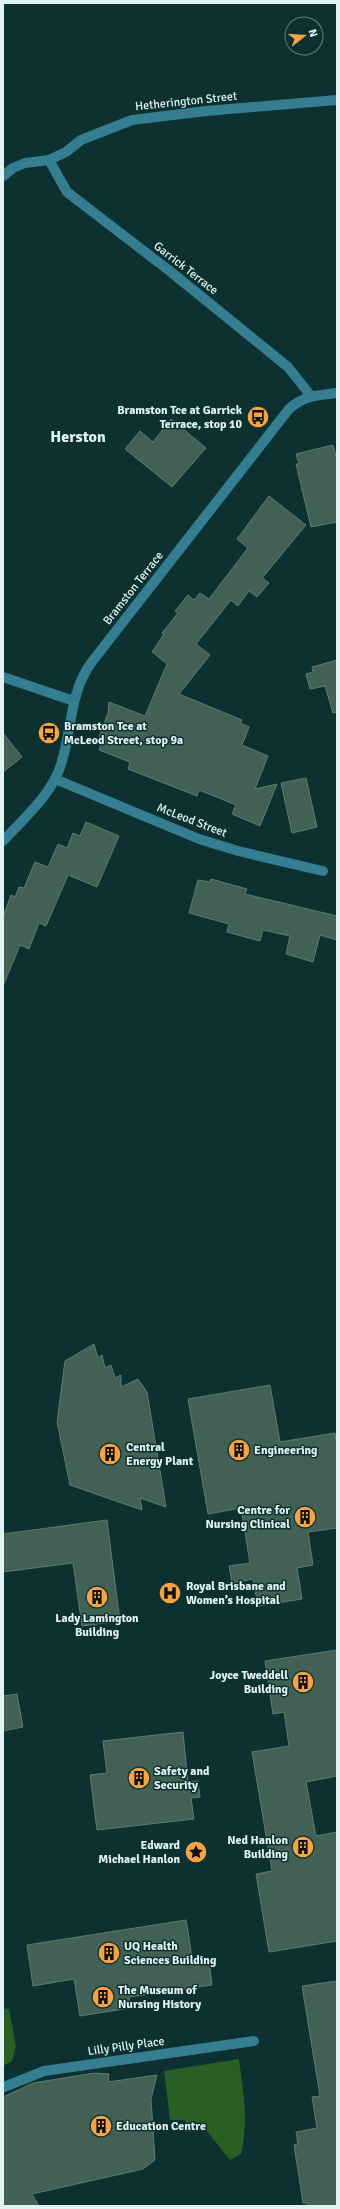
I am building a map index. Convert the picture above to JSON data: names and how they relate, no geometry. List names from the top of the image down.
{
  "streets": {
    "street": [
      "Hetherington Street",
      "Garrick Terrace",
      "Bramston Terrace",
      "McLeod Street",
      "Lilly Pilly Place"
    ]
  },
  "crossings": [
    ["Hetherington Street", "Garrick Terrace"],
    ["Garrick Terrace", "Bramston Terrace"],
    ["Bramston Terrace", "McLeod Street"]
  ],
  "districts": ["Herston"],
  "places": {
    "bus stop": ["Bramston Tce at Garrick Terrace, stop 10", "Bramston Tce at McLeod Street, stop 9a"],
    "building": [
      "Engineering",
      "Central Energy Plant",
      "Centre for Nursing Clinical",
      "Lady Lamington Building",
      "Joyce Tweddell Building",
      "Safety and Security",
      "Ned Hanlon Building",
      "UQ Health Sciences Building",
      "The Museum of Nursing History",
      "Education Centre"
    ],
    "hospital": ["Royal Brisbane and Women’s Hospital"],
    "place": ["Edward Michael Hanlon"]
  },
  "north": "right"
}
